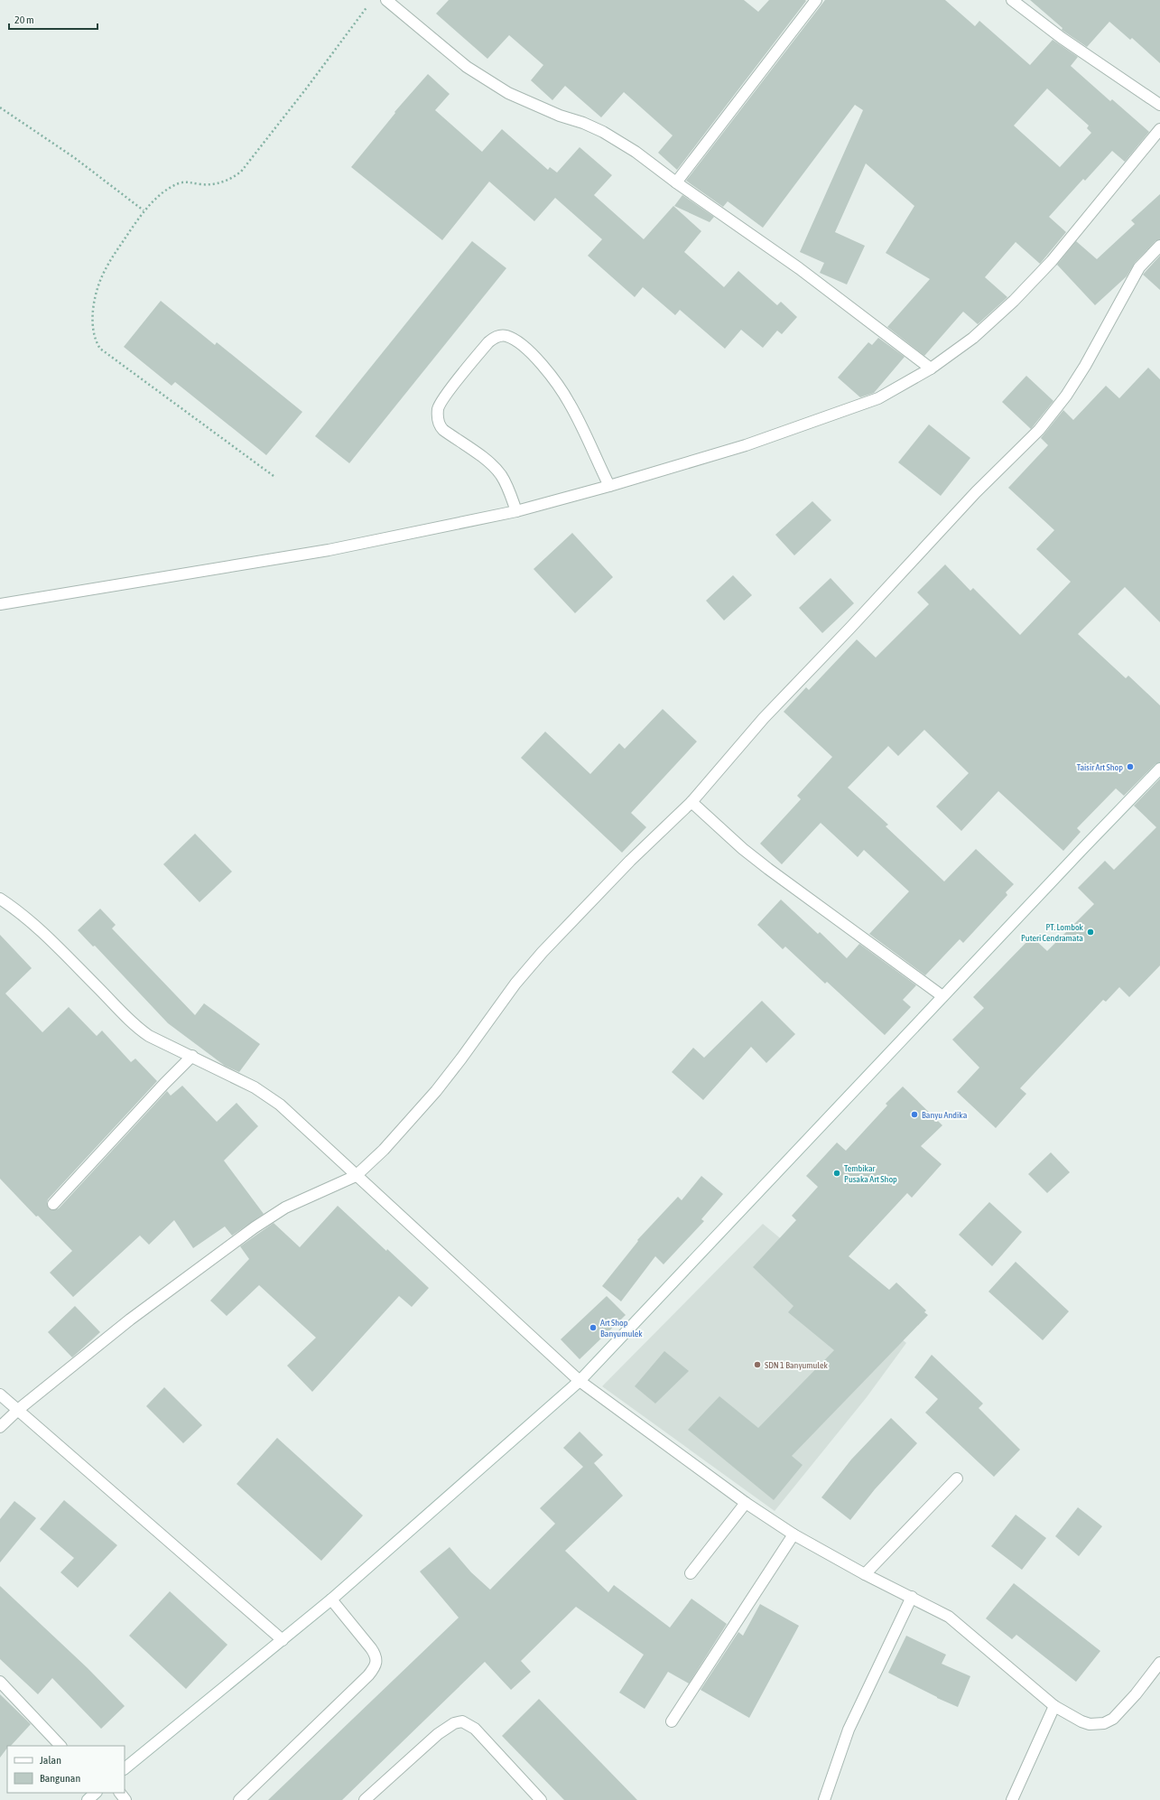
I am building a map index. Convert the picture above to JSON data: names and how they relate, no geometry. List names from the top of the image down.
{
  "places": [
    "Taisir Art Shop",
    "PT. Lombok Puteri Cendramata",
    "Banyu Andika",
    "Tembikar Pusaka Art Shop",
    "Art Shop Banyumulek",
    "SDN 1 Banyumulek"
  ],
  "legend": ["Jalan", "Bangunan"],
  "scale_bar": "20 m"
}
